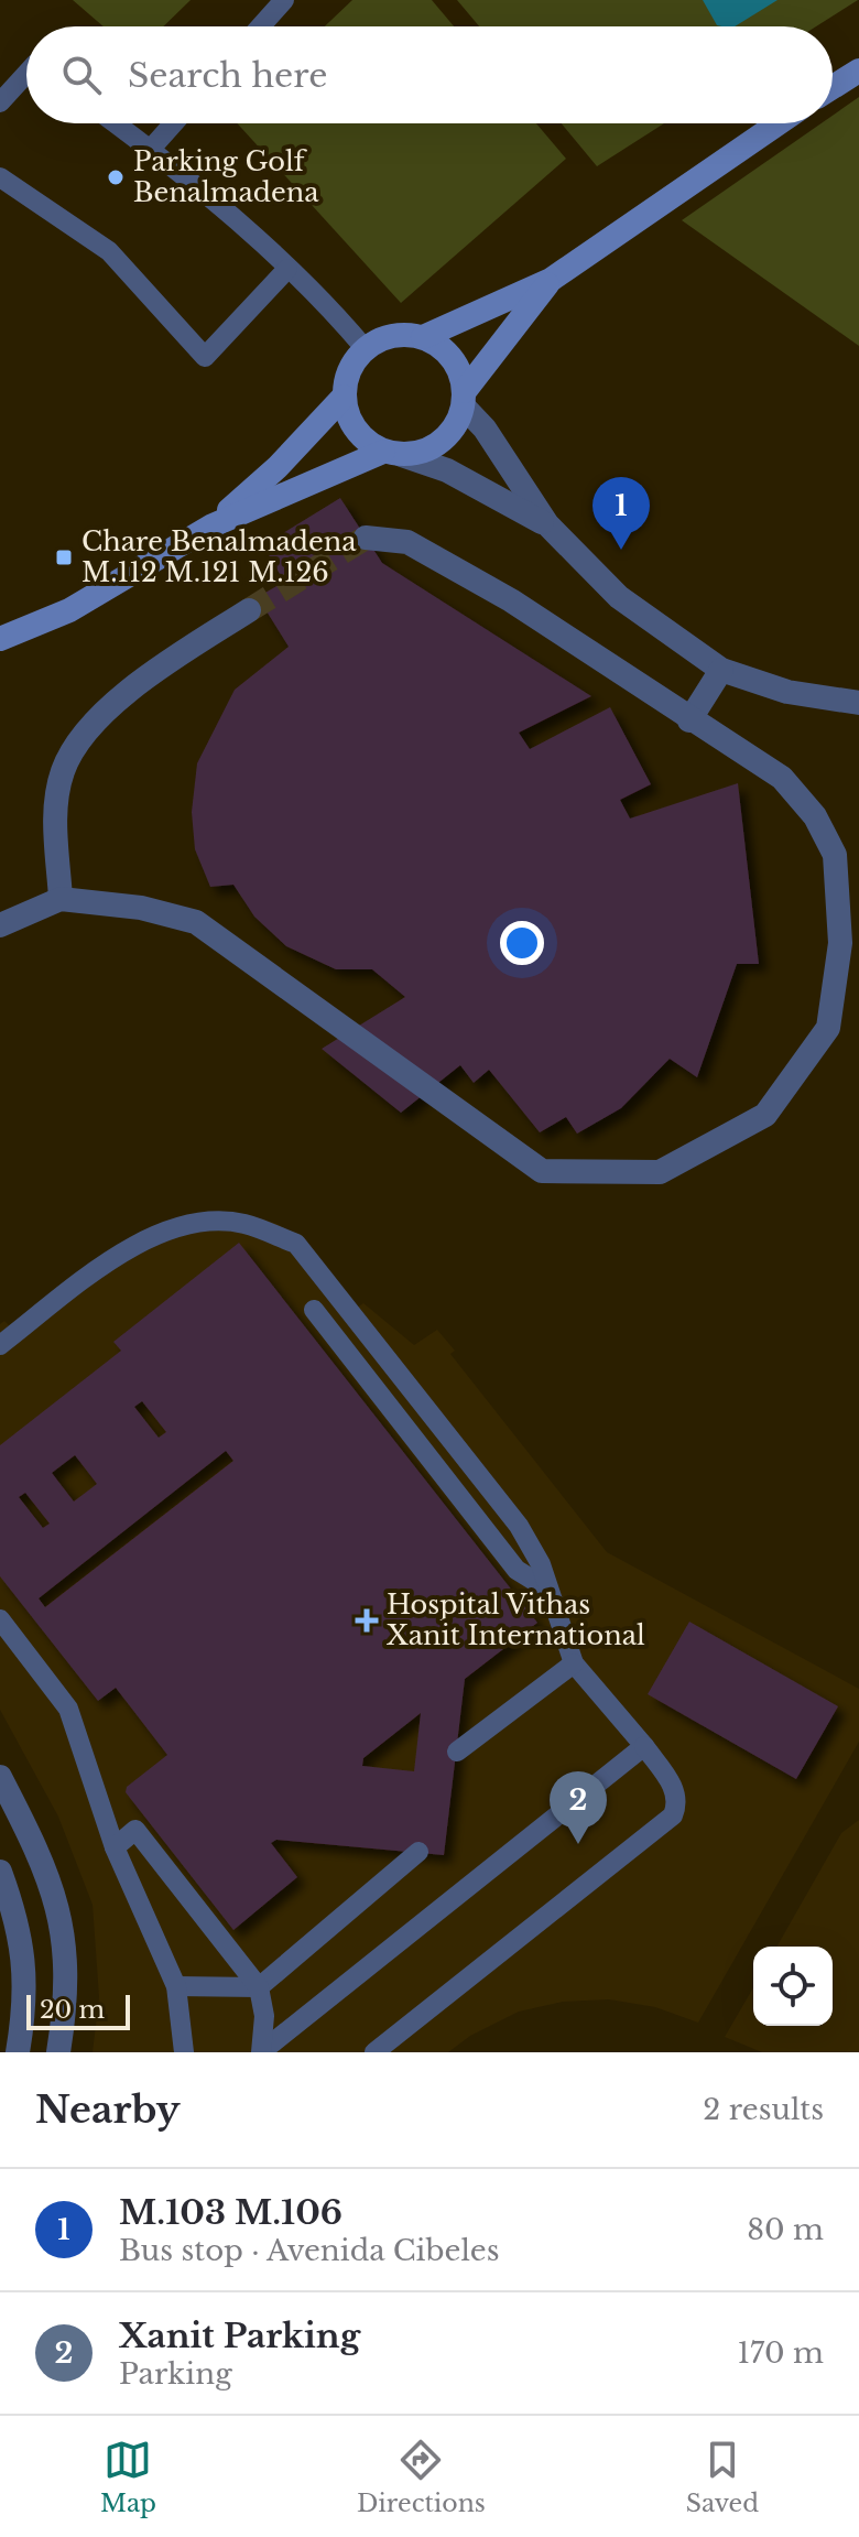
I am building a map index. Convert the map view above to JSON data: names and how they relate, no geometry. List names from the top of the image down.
{
  "places": {
    "other": ["Parking Golf Benalmadena"],
    "transit": ["Chare Benalmadena M.112 M.121 M.126"],
    "health": ["Hospital Vithas Xanit International"]
  },
  "scale_bar": "20 m",
  "page": {
    "search": "Search here",
    "pins": ["1", "2"],
    "scale": "20 m",
    "heading": ["Nearby", "2 results"],
    "list": [
      {
        "mark": "1",
        "name": "M.103 M.106",
        "note": "Bus stop · Avenida Cibeles",
        "value": "80 m"
      },
      {
        "mark": "2",
        "name": "Xanit Parking",
        "note": "Parking",
        "value": "170 m"
      }
    ],
    "nav": ["Map", "Directions", "Saved"]
  }
}
